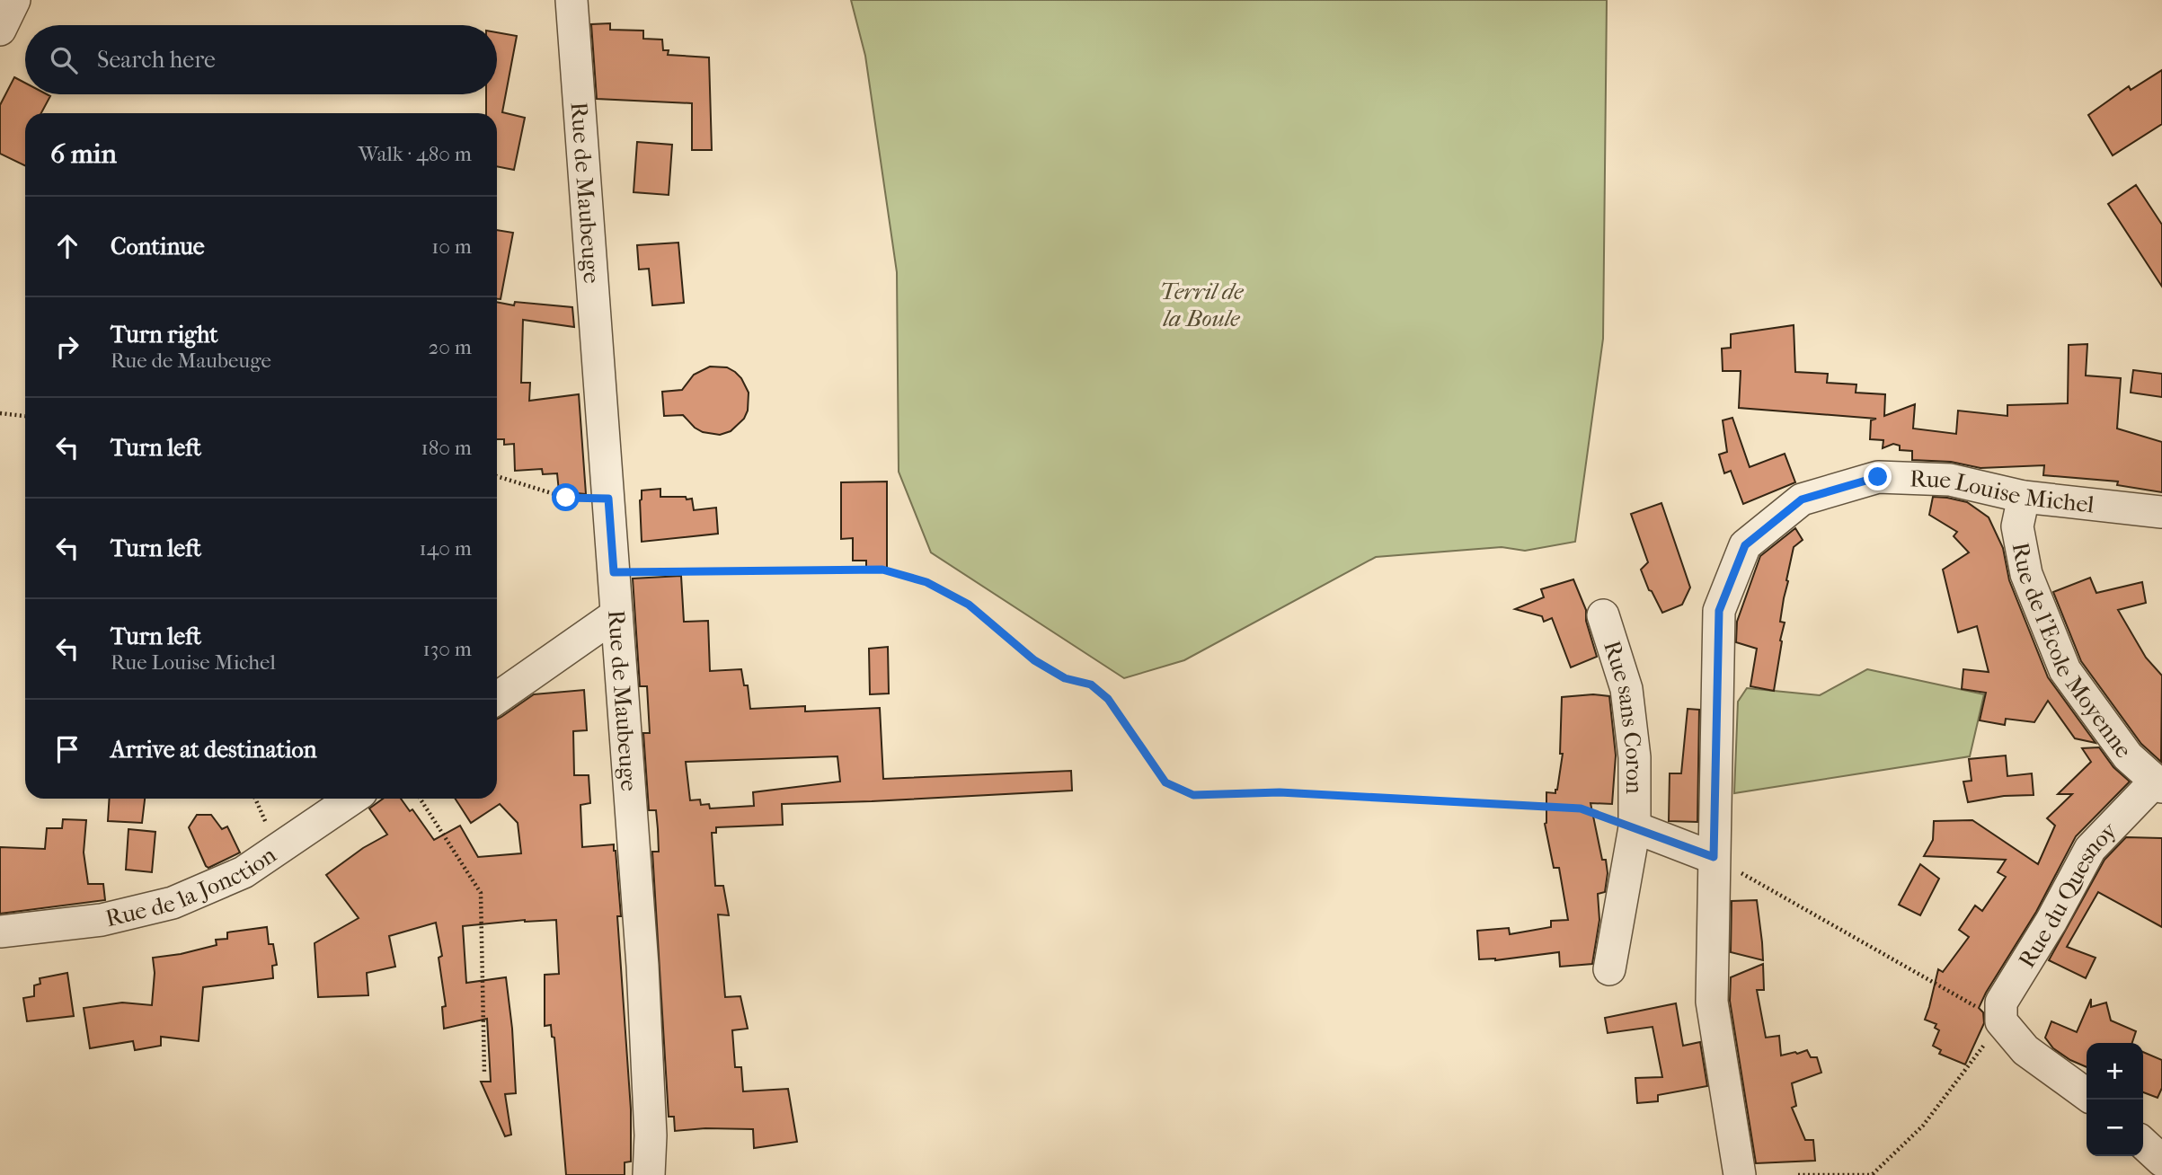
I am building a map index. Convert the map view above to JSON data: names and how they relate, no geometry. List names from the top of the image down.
{
  "streets": {
    "street": [
      "Rue de Maubeuge",
      "Rue Louise Michel",
      "Rue de l'Ecole Moyenne",
      "Rue sans Coron",
      "Rue de la Jonction",
      "Rue du Quesnoy"
    ]
  },
  "crossings": [
    ["Rue Louise Michel", "Rue de l'Ecole Moyenne"],
    ["Rue de l'Ecole Moyenne", "Rue du Quesnoy"]
  ],
  "parks": ["Terril de la Boule"],
  "page": {
    "search": "Search here",
    "heading": ["6 min", "Walk · 480 m"],
    "list": [
      ["Continue", "10 m"],
      ["Turn right", "Rue de Maubeuge", "20 m"],
      ["Turn left", "180 m"],
      ["Turn left", "140 m"],
      ["Turn left", "Rue Louise Michel", "130 m"],
      "Arrive at destination"
    ],
    "map_buttons": ["+", "−"]
  }
}
